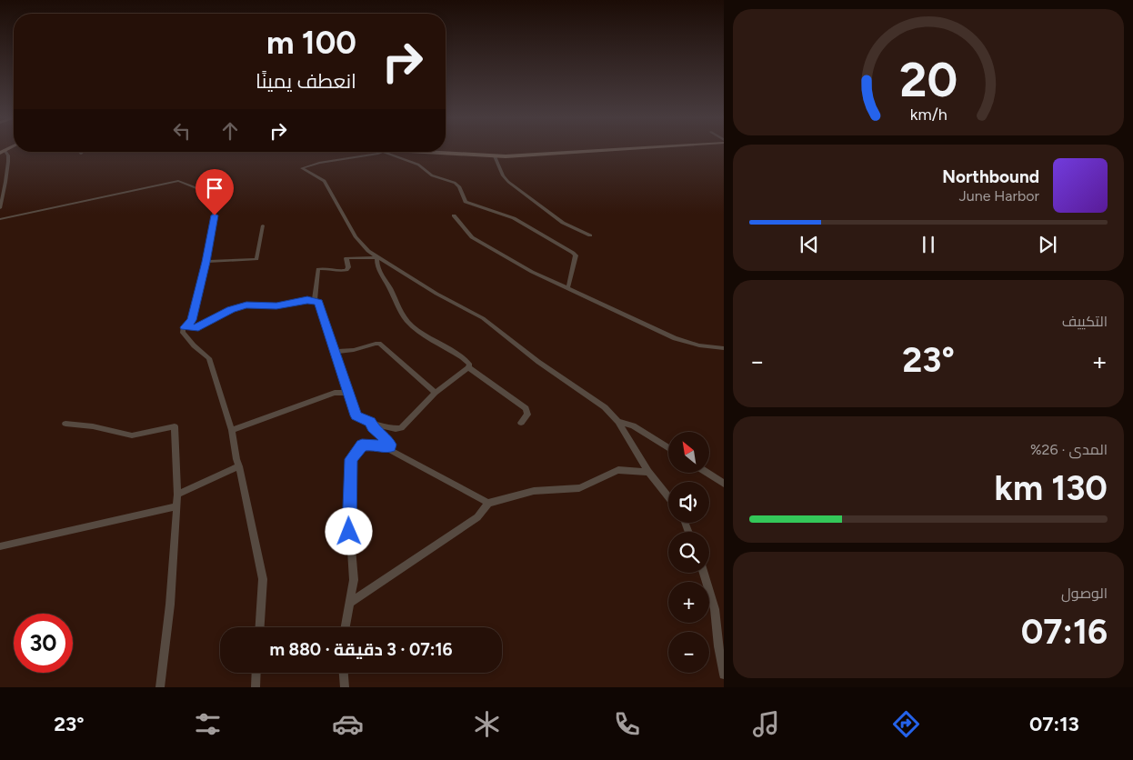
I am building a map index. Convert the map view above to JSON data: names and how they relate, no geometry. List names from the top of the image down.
{
  "north": "top left",
  "page": {
    "turn": ["100 m", "انعطف يمينًا"],
    "song": ["Northbound", "June Harbor"],
    "tile": [
      "التكييف",
      ["المدى · 26%", "130 km"],
      ["الوصول", "07:16"]
    ],
    "heat": ["−", "23°", "+"],
    "map_buttons": ["+", "−"],
    "limit": "30",
    "trip": "07:16 · 3 دقيقة · 880 m",
    "tabs": ["07:13", "23°"],
    "gauge": ["20", "km/h"]
  }
}
